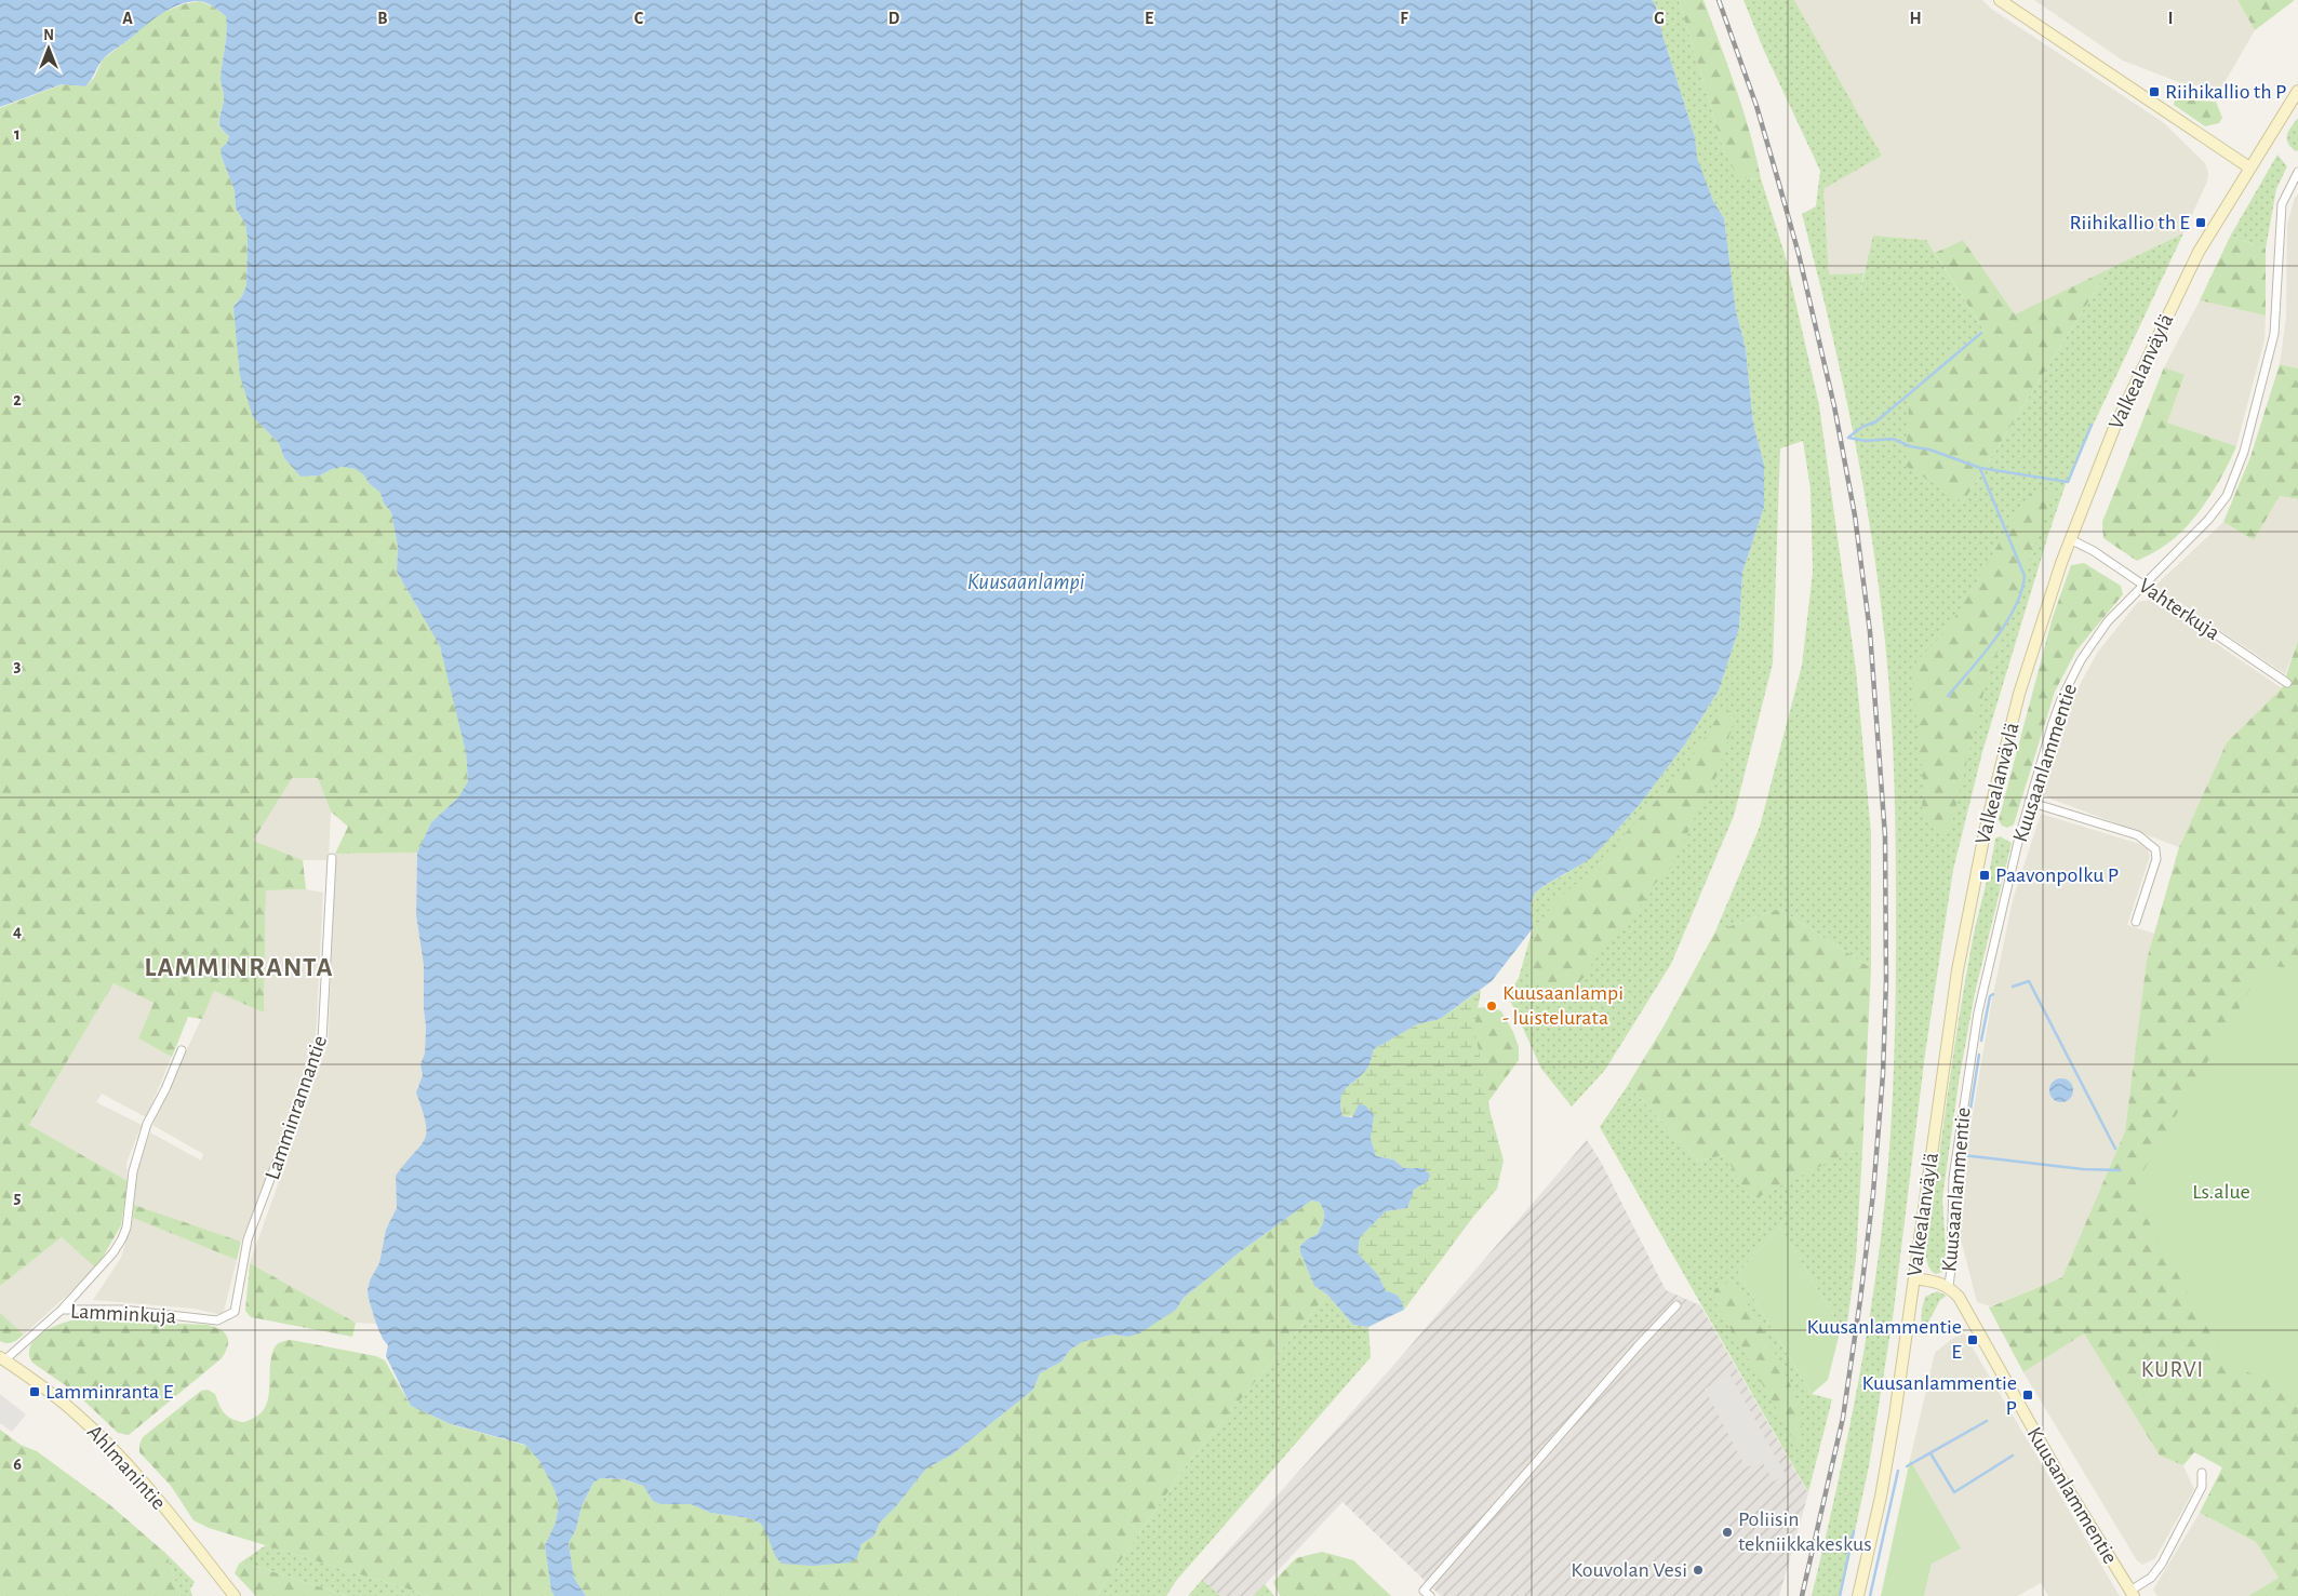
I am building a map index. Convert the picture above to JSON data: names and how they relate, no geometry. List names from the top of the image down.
{
  "streets": {
    "main road": ["Valkealanväylä", "Ahlmanintie", "Kuusanlammentie"],
    "street": [
      "Vahterkuja",
      "Kuusaanlammentie",
      "Lamminrannantie",
      "Lamminkuja"
    ]
  },
  "crossings": [
    ["Valkealanväylä", "Vahterkuja"],
    ["Vahterkuja", "Kuusaanlammentie"],
    ["Kuusaanlammentie", "Kuusanlammentie"],
    ["Lamminrannantie", "Lamminkuja"],
    ["Lamminkuja", "Ahlmanintie"]
  ],
  "districts": ["LAMMINRANTA", "KURVI"],
  "water": ["Kuusaanlampi"],
  "parks": ["Ls.alue"],
  "places": {
    "transit": [
      "Riihikallio th P",
      "Riihikallio th E",
      "Paavonpolku P",
      "Kuusanlammentie E",
      "Lamminranta E",
      "Kuusanlammentie P"
    ],
    "other": ["Kuusaanlampi - luistelurata", "Poliisin tekniikkakeskus", "Kouvolan Vesi"]
  },
  "north": "top",
  "grid": {
    "columns": [
      "A",
      "B",
      "C",
      "D",
      "E",
      "F",
      "G",
      "H",
      "I"
    ],
    "rows": [
      "1",
      "2",
      "3",
      "4",
      "5",
      "6"
    ]
  }
}
